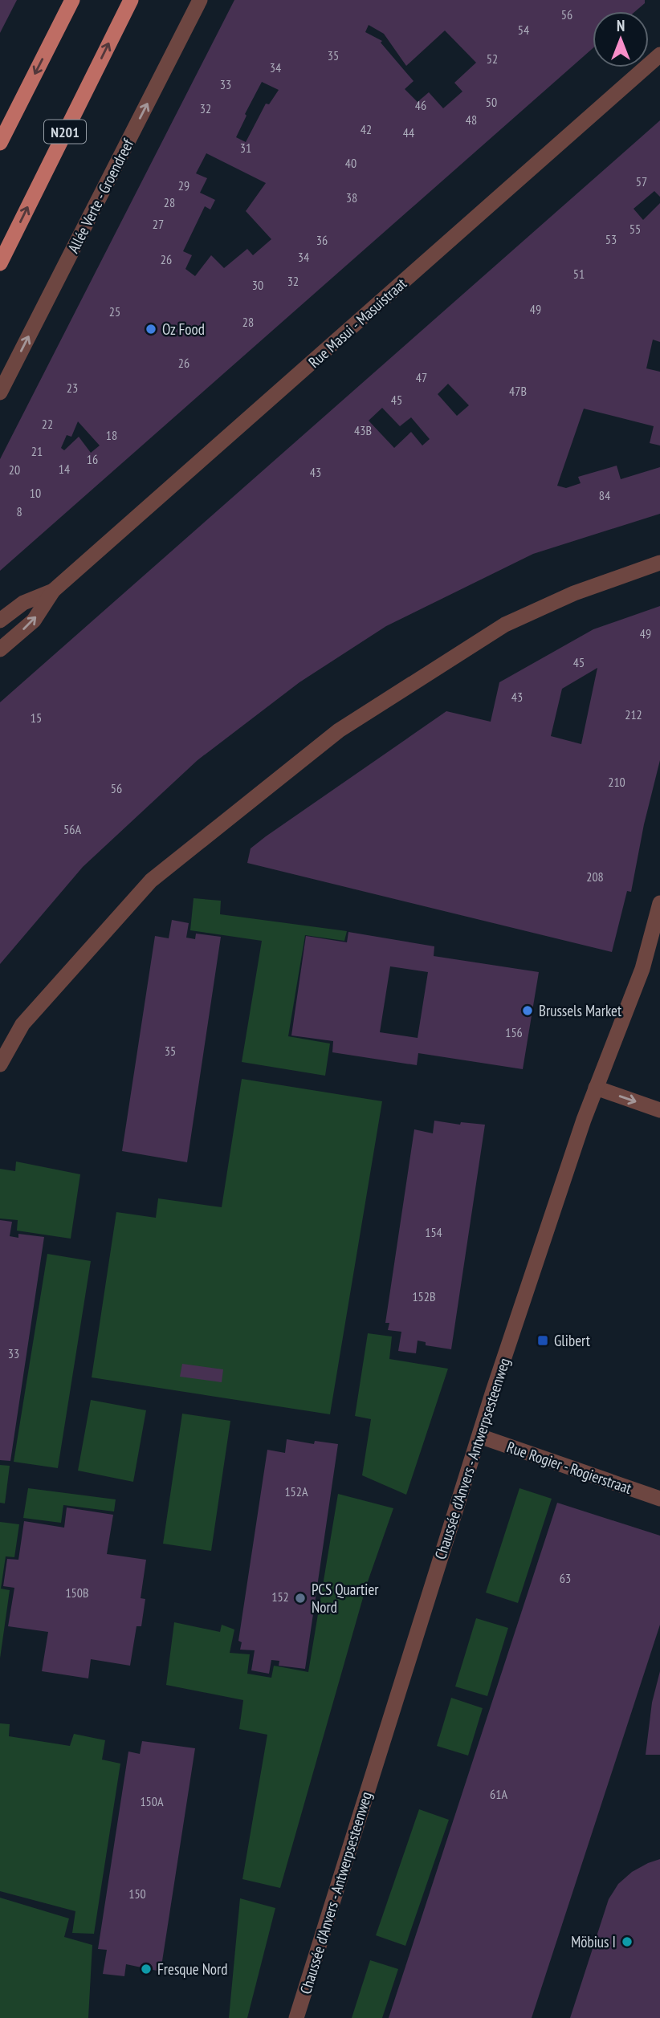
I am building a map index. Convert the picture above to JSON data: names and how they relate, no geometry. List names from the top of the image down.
{
  "streets": {
    "main road": ["N201"],
    "street": [
      "Allée Verte - Groendreef",
      "Rue Masui - Masuistraat",
      "Chaussée d'Anvers - Antwerpsesteenweg",
      "Rue Rogier - Rogierstraat"
    ]
  },
  "crossings": [
    ["Chaussée d'Anvers - Antwerpsesteenweg", "Rue Rogier - Rogierstraat"]
  ],
  "one_way": ["Allée Verte - Groendreef"],
  "places": {
    "other": [
      "Oz Food",
      "Brussels Market",
      "PCS Quartier Nord",
      "Möbius I",
      "Fresque Nord"
    ],
    "transit": ["Glibert"]
  },
  "house_numbers": [
    "56",
    "54",
    "35",
    "52",
    "34",
    "33",
    "50",
    "46",
    "32",
    "48",
    "42",
    "44",
    "31",
    "40",
    "57",
    "29",
    "38",
    "28",
    "27",
    "55",
    "53",
    "36",
    "34",
    "26",
    "51",
    "32",
    "30",
    "49",
    "25",
    "28",
    "26",
    "47",
    "23",
    "47B",
    "45",
    "22",
    "43B",
    "18",
    "21",
    "16",
    "14",
    "20",
    "43",
    "10",
    "84",
    "8",
    "49",
    "45",
    "43",
    "212",
    "15",
    "210",
    "56",
    "56A",
    "208",
    "156",
    "35",
    "154",
    "152B",
    "33",
    "152A",
    "63",
    "150B",
    "152",
    "61A",
    "150A",
    "150"
  ],
  "north": "top"
}
